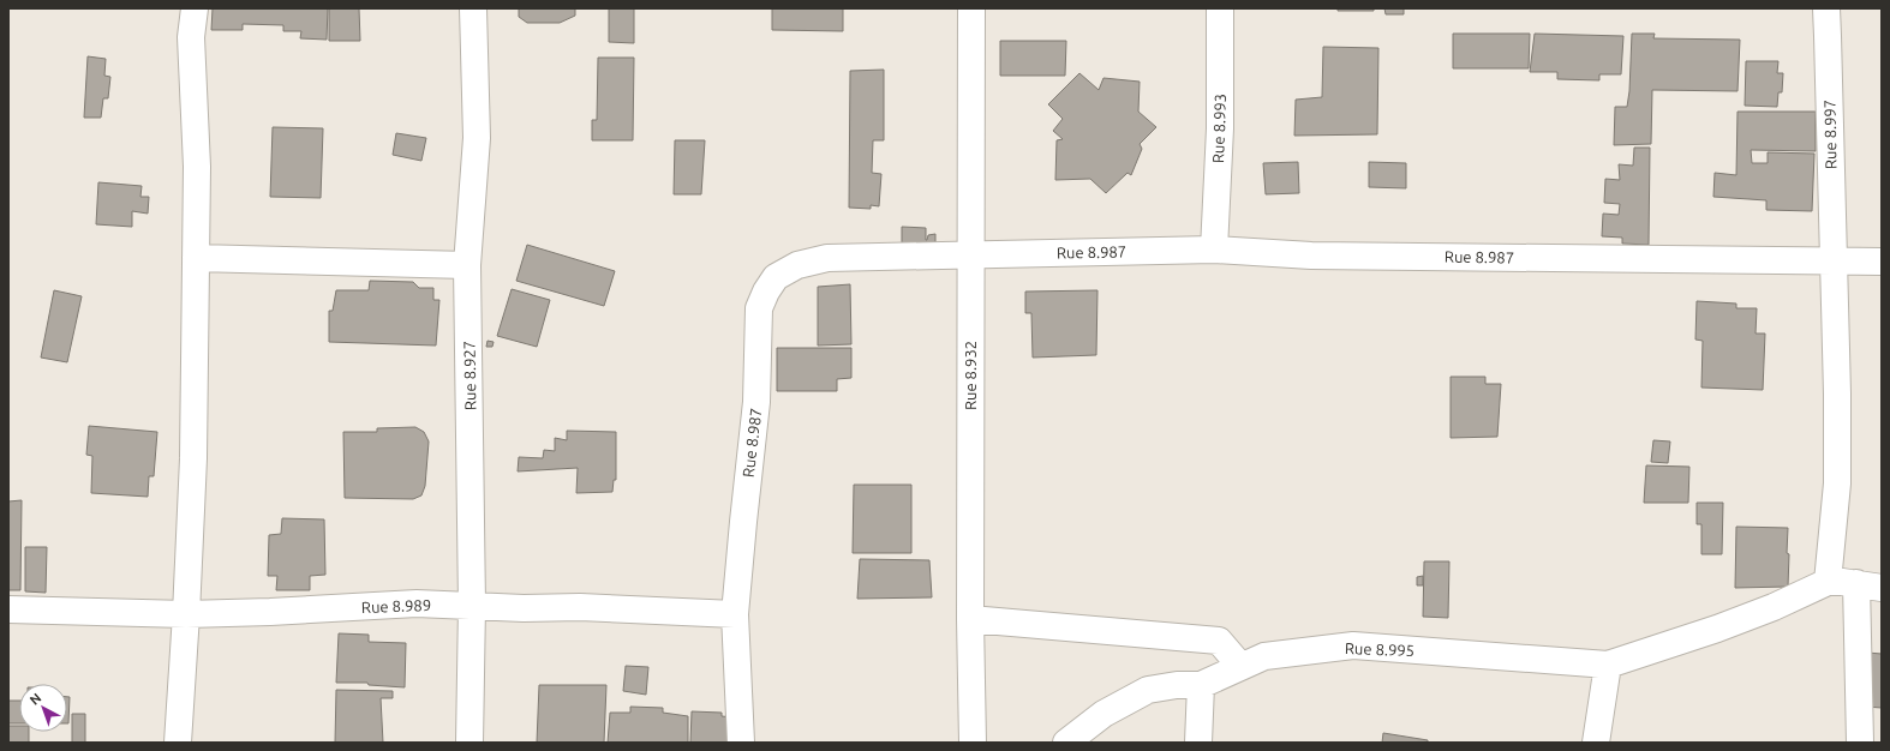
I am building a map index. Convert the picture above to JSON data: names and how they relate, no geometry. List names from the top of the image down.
{
  "streets": {
    "street": [
      "Rue 8.993",
      "Rue 8.997",
      "Rue 8.987",
      "Rue 8.927",
      "Rue 8.932",
      "Rue 8.989",
      "Rue 8.995"
    ]
  },
  "crossings": [
    ["Rue 8.993", "Rue 8.987"],
    ["Rue 8.997", "Rue 8.987"],
    ["Rue 8.987", "Rue 8.932"],
    ["Rue 8.987", "Rue 8.989"],
    ["Rue 8.927", "Rue 8.989"]
  ],
  "north": "top left"
}
